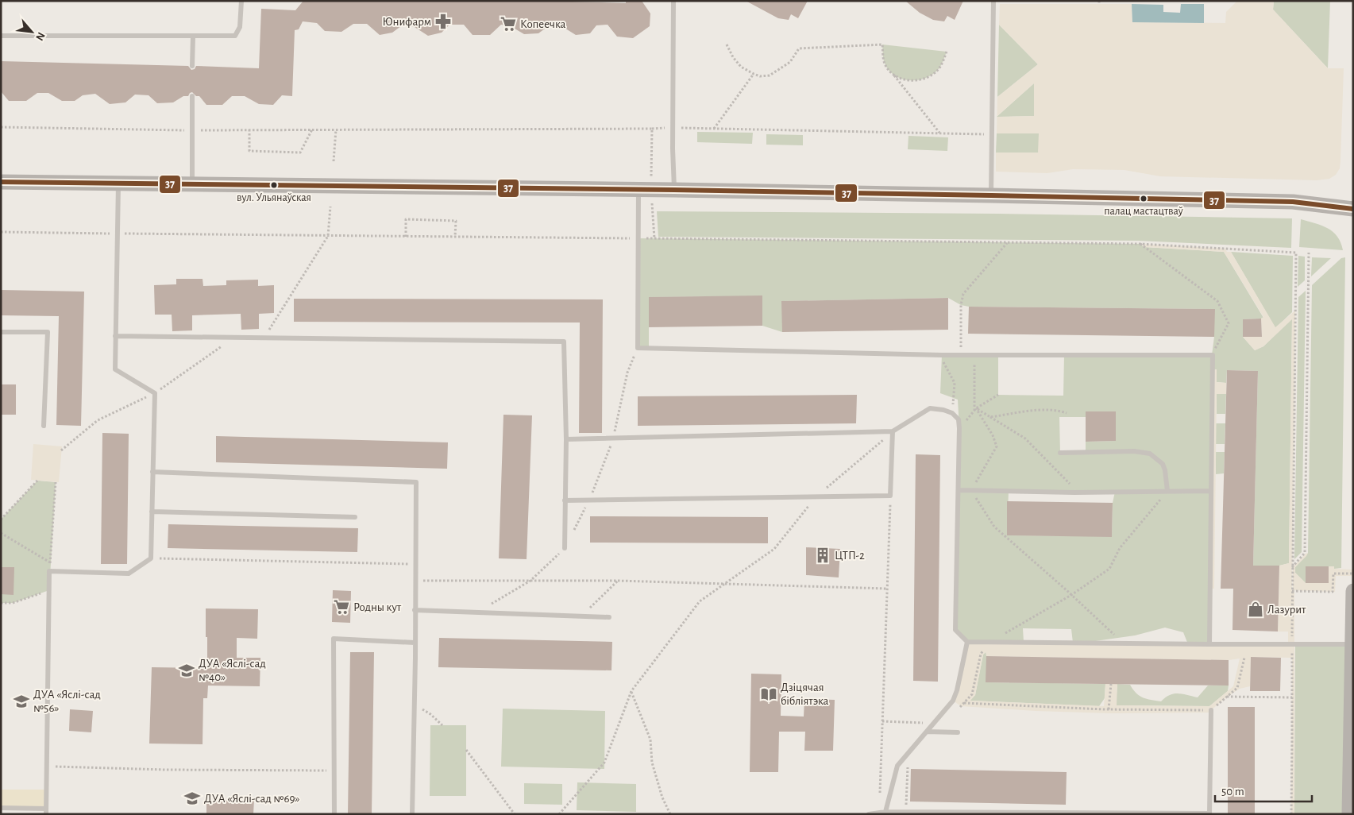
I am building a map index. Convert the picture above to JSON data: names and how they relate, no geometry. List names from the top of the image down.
{
  "places": {
    "pharmacy": ["Юнифарм"],
    "supermarket": ["Копеечка", "Родны кут"],
    "other": ["вул. Ульянаўская", "палац мастацтваў"],
    "building": ["ЦТП-2"],
    "shop": ["Лазурит"],
    "school or university": ["ДУА «Яслі-сад №40»", "ДУА «Яслі-сад №56»", "ДУА «Яслі-сад №69»"],
    "library": ["Дзіцячая бібліятэка"]
  },
  "lines": ["transit line 37"],
  "scale_bar": "50 m",
  "north": "bottom right"
}
